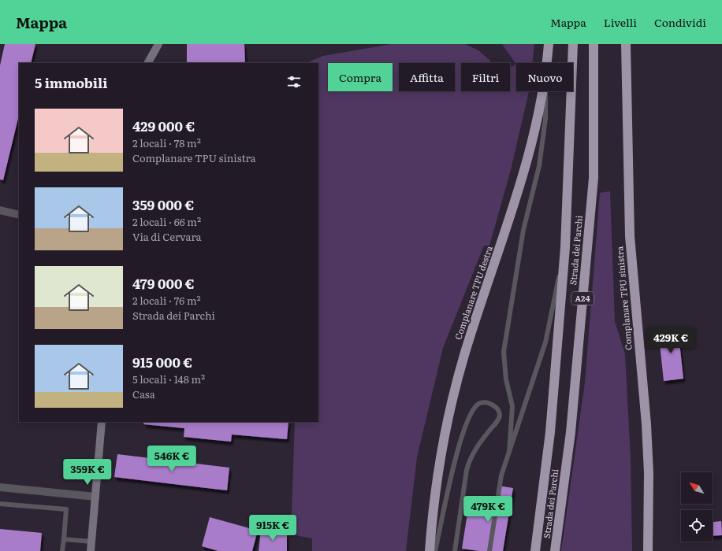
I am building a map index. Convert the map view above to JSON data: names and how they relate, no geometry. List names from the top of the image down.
{
  "streets": {
    "highway": [
      "Strada dei Parchi",
      "Complanare TPU destra",
      "A24",
      "Complanare TPU sinistra"
    ]
  },
  "north": "top left",
  "page": {
    "header": "Mappa",
    "nav": ["Mappa", "Livelli", "Condividi"],
    "chip": [
      "Compra",
      "Affitta",
      "Filtri",
      "Nuovo"
    ],
    "heading": "5 immobili",
    "list": [
      {
        "name": "429 000 €",
        "note": "2 locali · 78 m² · Complanare TPU sinistra"
      },
      {
        "name": "359 000 €",
        "note": "2 locali · 66 m² · Via di Cervara"
      },
      {
        "name": "479 000 €",
        "note": "2 locali · 76 m² · Strada dei Parchi"
      },
      {
        "name": "915 000 €",
        "note": "5 locali · 148 m² · Casa"
      }
    ],
    "price": [
      "429K €",
      "546K €",
      "359K €",
      "479K €",
      "915K €"
    ]
  }
}
